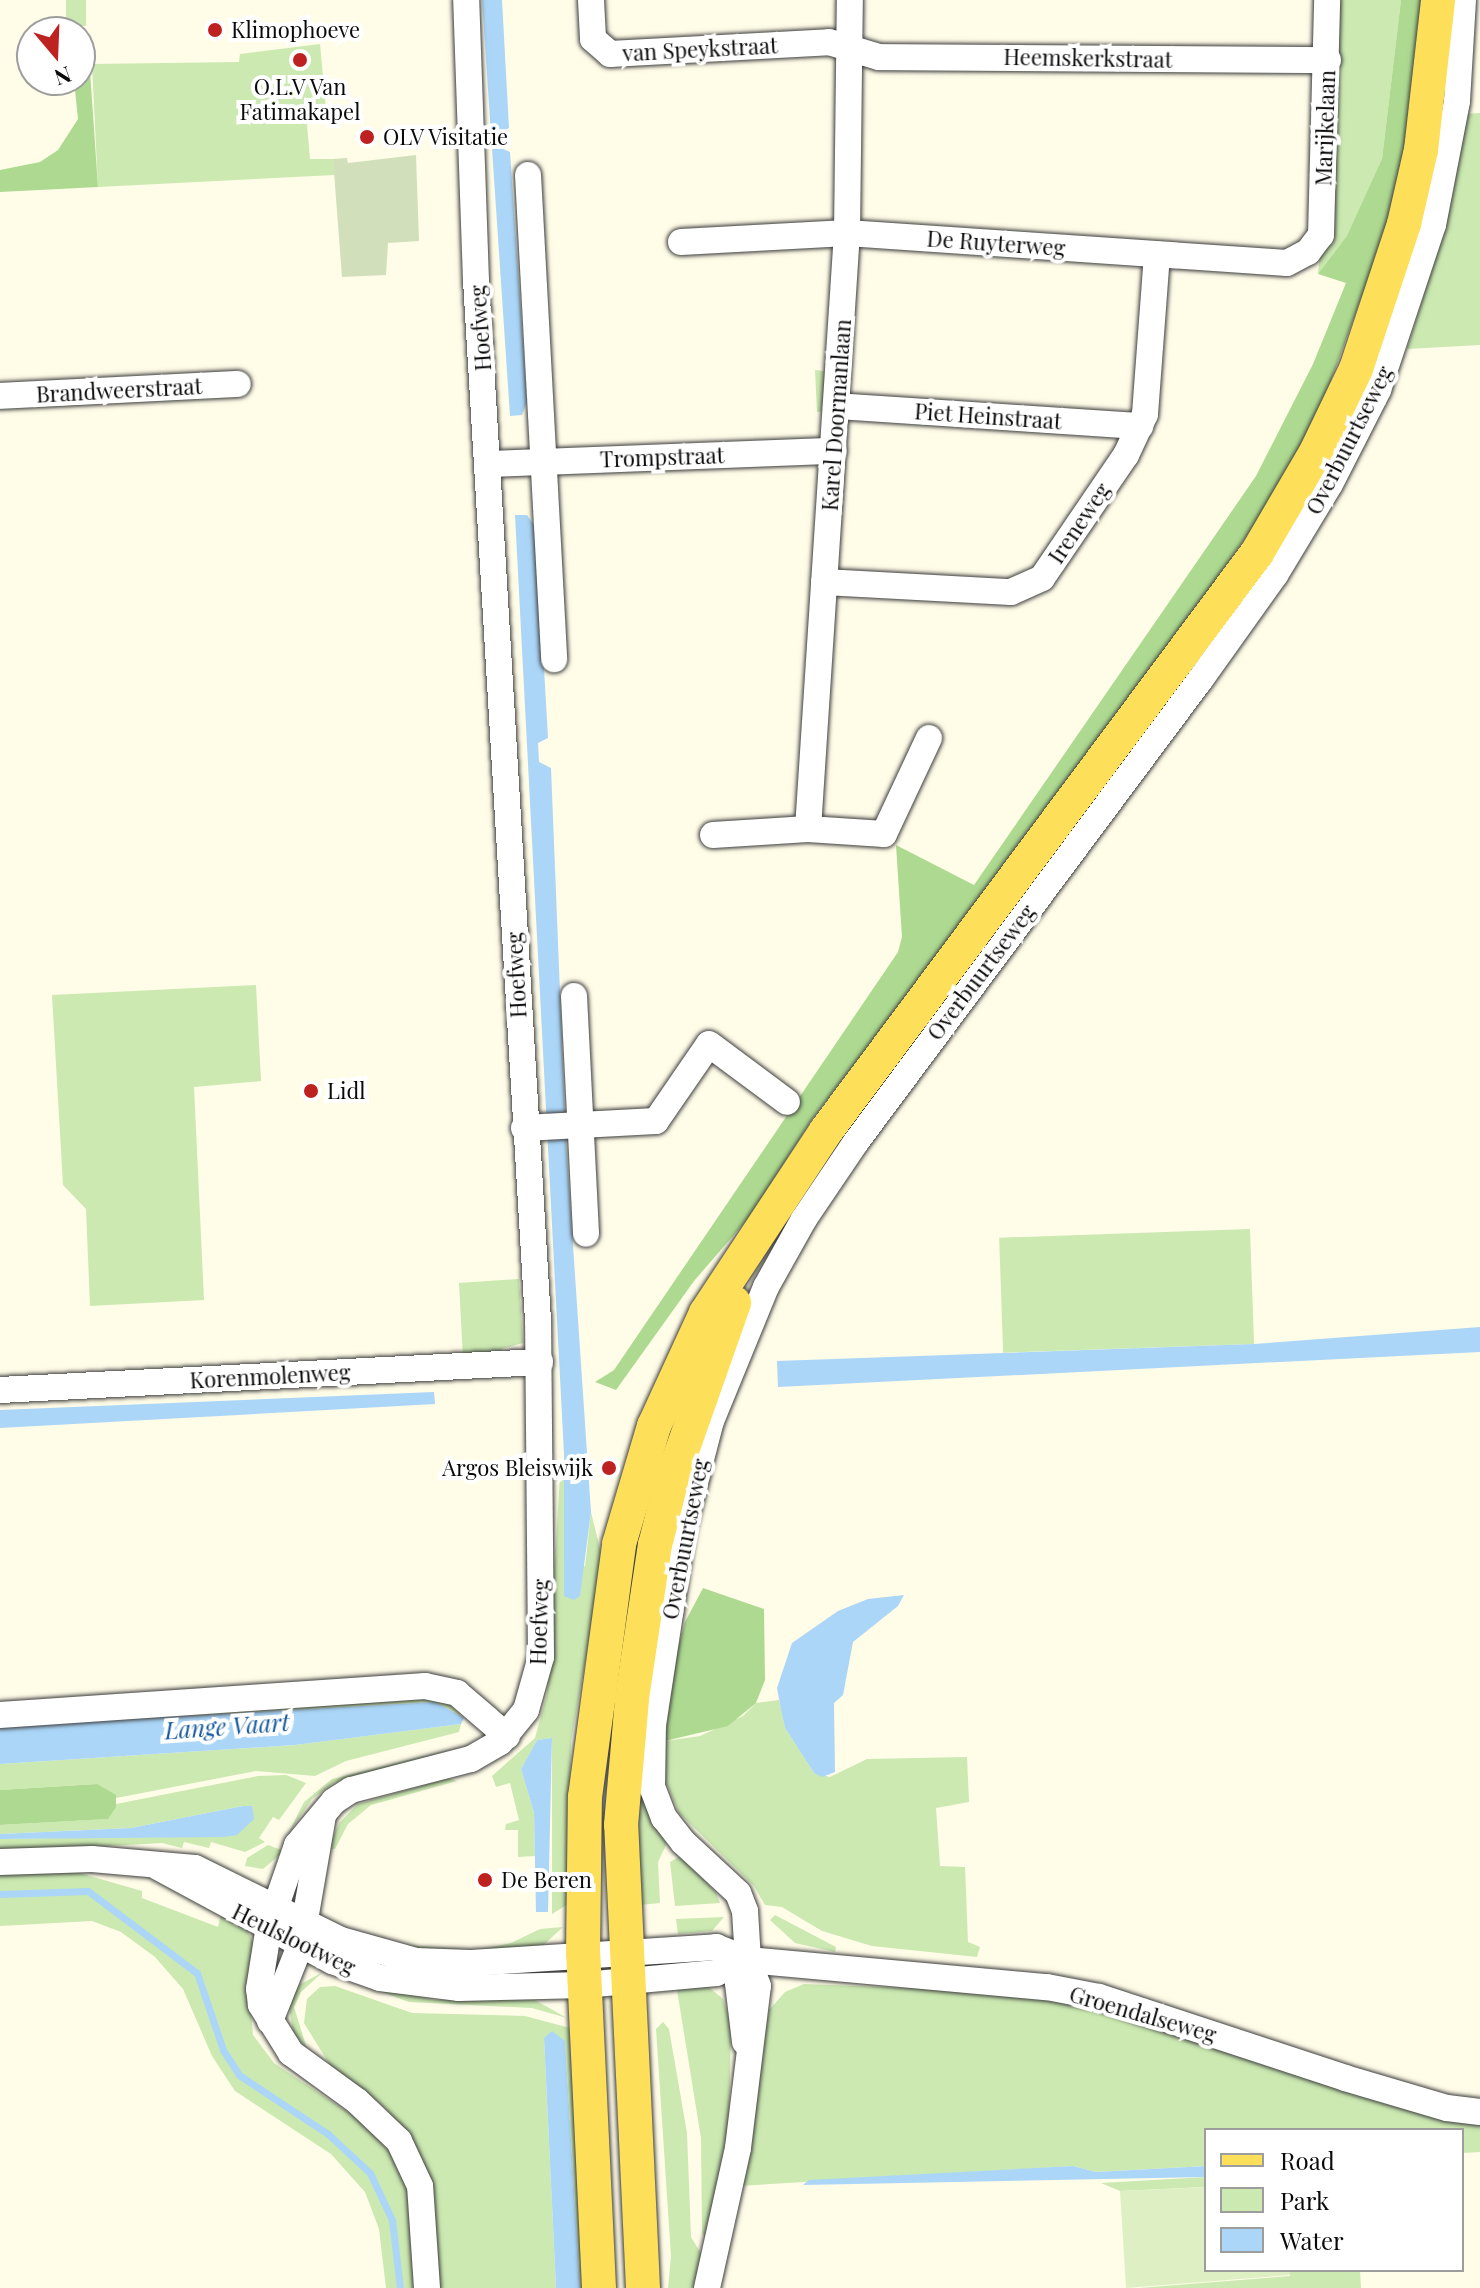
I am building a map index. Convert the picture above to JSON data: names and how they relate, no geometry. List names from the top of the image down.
{
  "streets": {
    "main road": ["Overbuurtseweg"],
    "street": [
      "van Speykstraat",
      "Heemskerkstraat",
      "Marijkelaan",
      "De Ruyterweg",
      "Hoefweg",
      "Brandweerstraat",
      "Karel Doormanlaan",
      "Piet Heinstraat",
      "Trompstraat",
      "Ireneweg",
      "Korenmolenweg",
      "Heulslootweg",
      "Groendalseweg"
    ]
  },
  "crossings": [
    ["van Speykstraat", "Heemskerkstraat"],
    ["van Speykstraat", "Karel Doormanlaan"],
    ["Heemskerkstraat", "Marijkelaan"],
    ["Heemskerkstraat", "Karel Doormanlaan"],
    ["Marijkelaan", "De Ruyterweg"],
    ["De Ruyterweg", "Karel Doormanlaan"],
    ["De Ruyterweg", "Ireneweg"],
    ["Hoefweg", "Trompstraat"],
    ["Hoefweg", "Korenmolenweg"],
    ["Hoefweg", "Heulslootweg"],
    ["Karel Doormanlaan", "Piet Heinstraat"],
    ["Karel Doormanlaan", "Trompstraat"],
    ["Karel Doormanlaan", "Ireneweg"],
    ["Piet Heinstraat", "Ireneweg"],
    ["Overbuurtseweg", "Heulslootweg"],
    ["Overbuurtseweg", "Groendalseweg"],
    ["Heulslootweg", "Groendalseweg"]
  ],
  "water": ["Lange Vaart"],
  "places": [
    "Klimophoeve",
    "O.L.V Van Fatimakapel",
    "OLV Visitatie",
    "Lidl",
    "Argos Bleiswijk",
    "De Beren"
  ],
  "legend": ["Road", "Park", "Water"],
  "north": "bottom"
}
